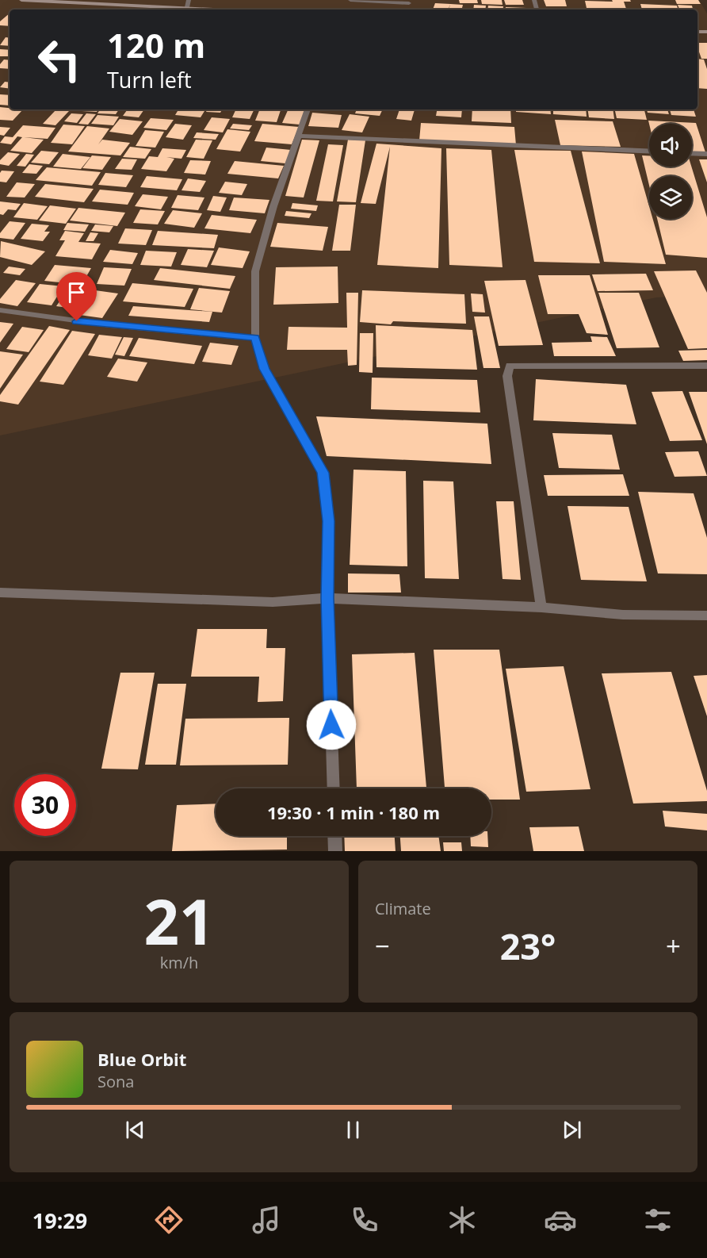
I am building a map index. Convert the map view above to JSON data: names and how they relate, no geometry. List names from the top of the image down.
{
  "page": {
    "turn": ["120 m", "Turn left"],
    "limit": "30",
    "trip": "19:30 · 1 min · 180 m",
    "tile": [
      ["21", "km/h"],
      "Climate"
    ],
    "heat": ["−", "23°", "+"],
    "song": ["Blue Orbit", "Sona"],
    "tabs": "19:29"
  }
}
